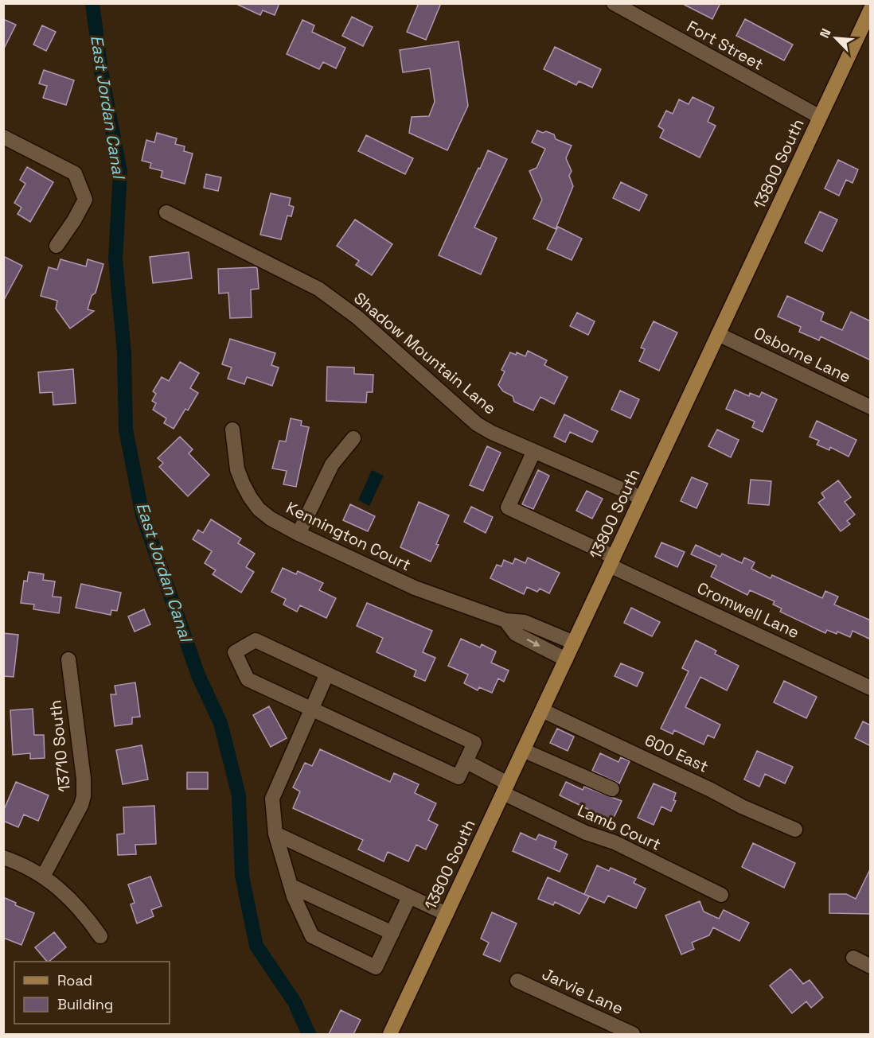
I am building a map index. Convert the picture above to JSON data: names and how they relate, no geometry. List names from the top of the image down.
{
  "streets": {
    "main road": ["13800 South"],
    "street": [
      "Fort Street",
      "Shadow Mountain Lane",
      "Osborne Lane",
      "Kennington Court",
      "Cromwell Lane",
      "13710 South",
      "600 East",
      "Lamb Court",
      "Jarvie Lane"
    ]
  },
  "crossings": [
    ["Fort Street", "13800 South"],
    ["13800 South", "Shadow Mountain Lane"],
    ["13800 South", "Osborne Lane"],
    ["13800 South", "Kennington Court"],
    ["13800 South", "Cromwell Lane"],
    ["13800 South", "600 East"],
    ["13800 South", "Lamb Court"],
    ["Shadow Mountain Lane", "Cromwell Lane"]
  ],
  "water": ["East Jordan Canal"],
  "legend": ["Road", "Building"],
  "north": "top left"
}
